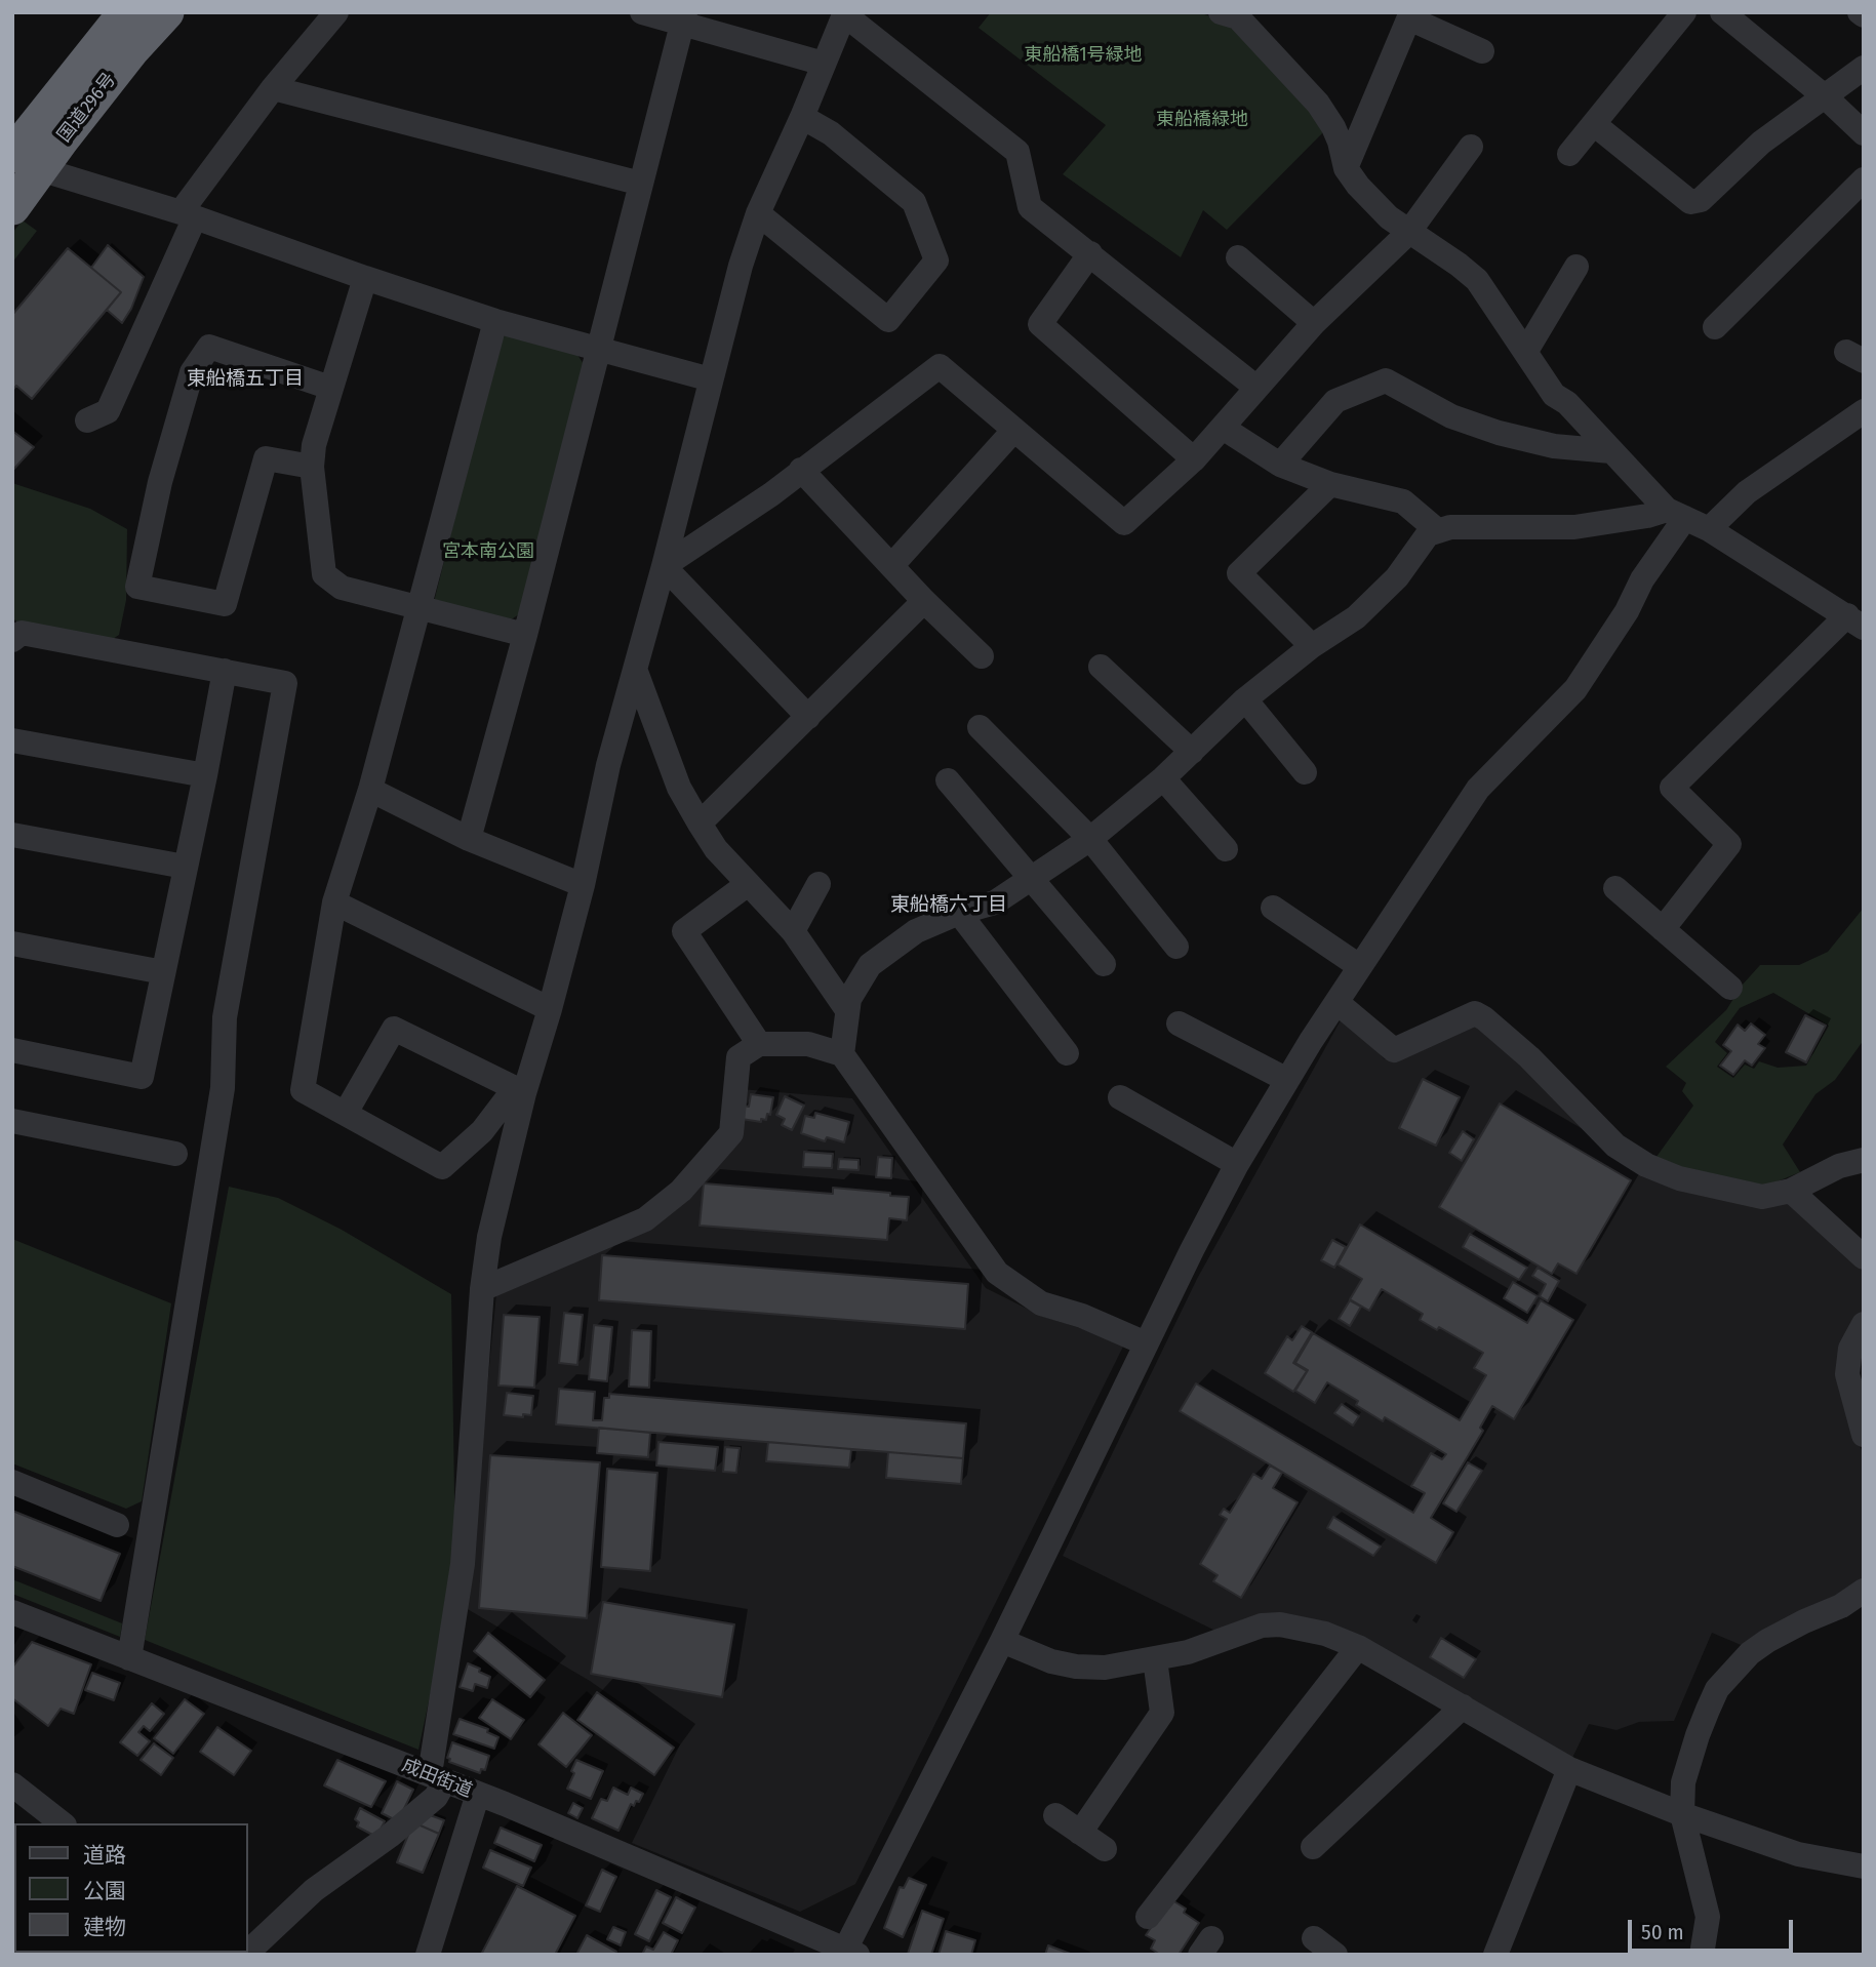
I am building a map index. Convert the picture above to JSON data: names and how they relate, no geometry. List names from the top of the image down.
{
  "streets": {
    "highway": ["国道296号"],
    "street": ["成田街道"]
  },
  "districts": ["東船橋五丁目", "東船橋六丁目"],
  "parks": ["東船橋1号緑地", "東船橋緑地", "宮本南公園"],
  "legend": ["道路", "公園", "建物"],
  "scale_bar": "50 m"
}
